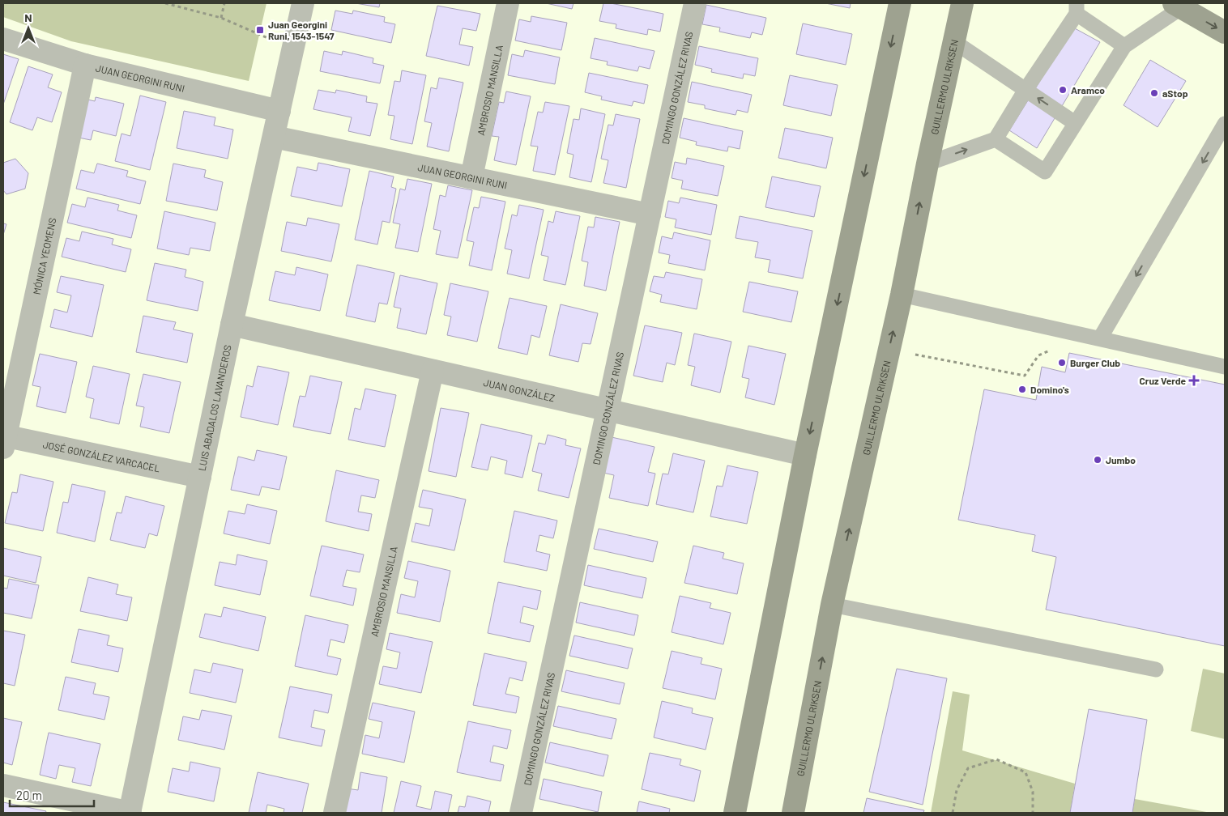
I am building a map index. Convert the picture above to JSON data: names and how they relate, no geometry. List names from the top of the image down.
{
  "streets": {
    "main road": ["GUILLERMO ULRIKSEN"],
    "street": [
      "JUAN GEORGINI RUNI",
      "DOMINGO GONZÁLEZ RIVAS",
      "AMBROSIO MANSILLA",
      "MÓNICA YEOMENS",
      "JUAN GONZÁLEZ",
      "LUIS ABADALOS LAVANDEROS",
      "JOSÉ GONZÁLEZ VARCACEL"
    ]
  },
  "crossings": [
    ["JUAN GEORGINI RUNI", "DOMINGO GONZÁLEZ RIVAS"],
    ["JUAN GEORGINI RUNI", "AMBROSIO MANSILLA"],
    ["JUAN GEORGINI RUNI", "MÓNICA YEOMENS"],
    ["JUAN GEORGINI RUNI", "LUIS ABADALOS LAVANDEROS"],
    ["DOMINGO GONZÁLEZ RIVAS", "JUAN GONZÁLEZ"],
    ["AMBROSIO MANSILLA", "JUAN GONZÁLEZ"],
    ["MÓNICA YEOMENS", "JOSÉ GONZÁLEZ VARCACEL"],
    ["JUAN GONZÁLEZ", "LUIS ABADALOS LAVANDEROS"],
    ["LUIS ABADALOS LAVANDEROS", "JOSÉ GONZÁLEZ VARCACEL"]
  ],
  "places": {
    "transit": ["Juan Georgini Runi, 1543-1547"],
    "other": [
      "Aramco",
      "aStop",
      "Burger Club",
      "Domino's",
      "Jumbo"
    ],
    "health": ["Cruz Verde"]
  },
  "scale_bar": "20 m",
  "north": "top"
}
